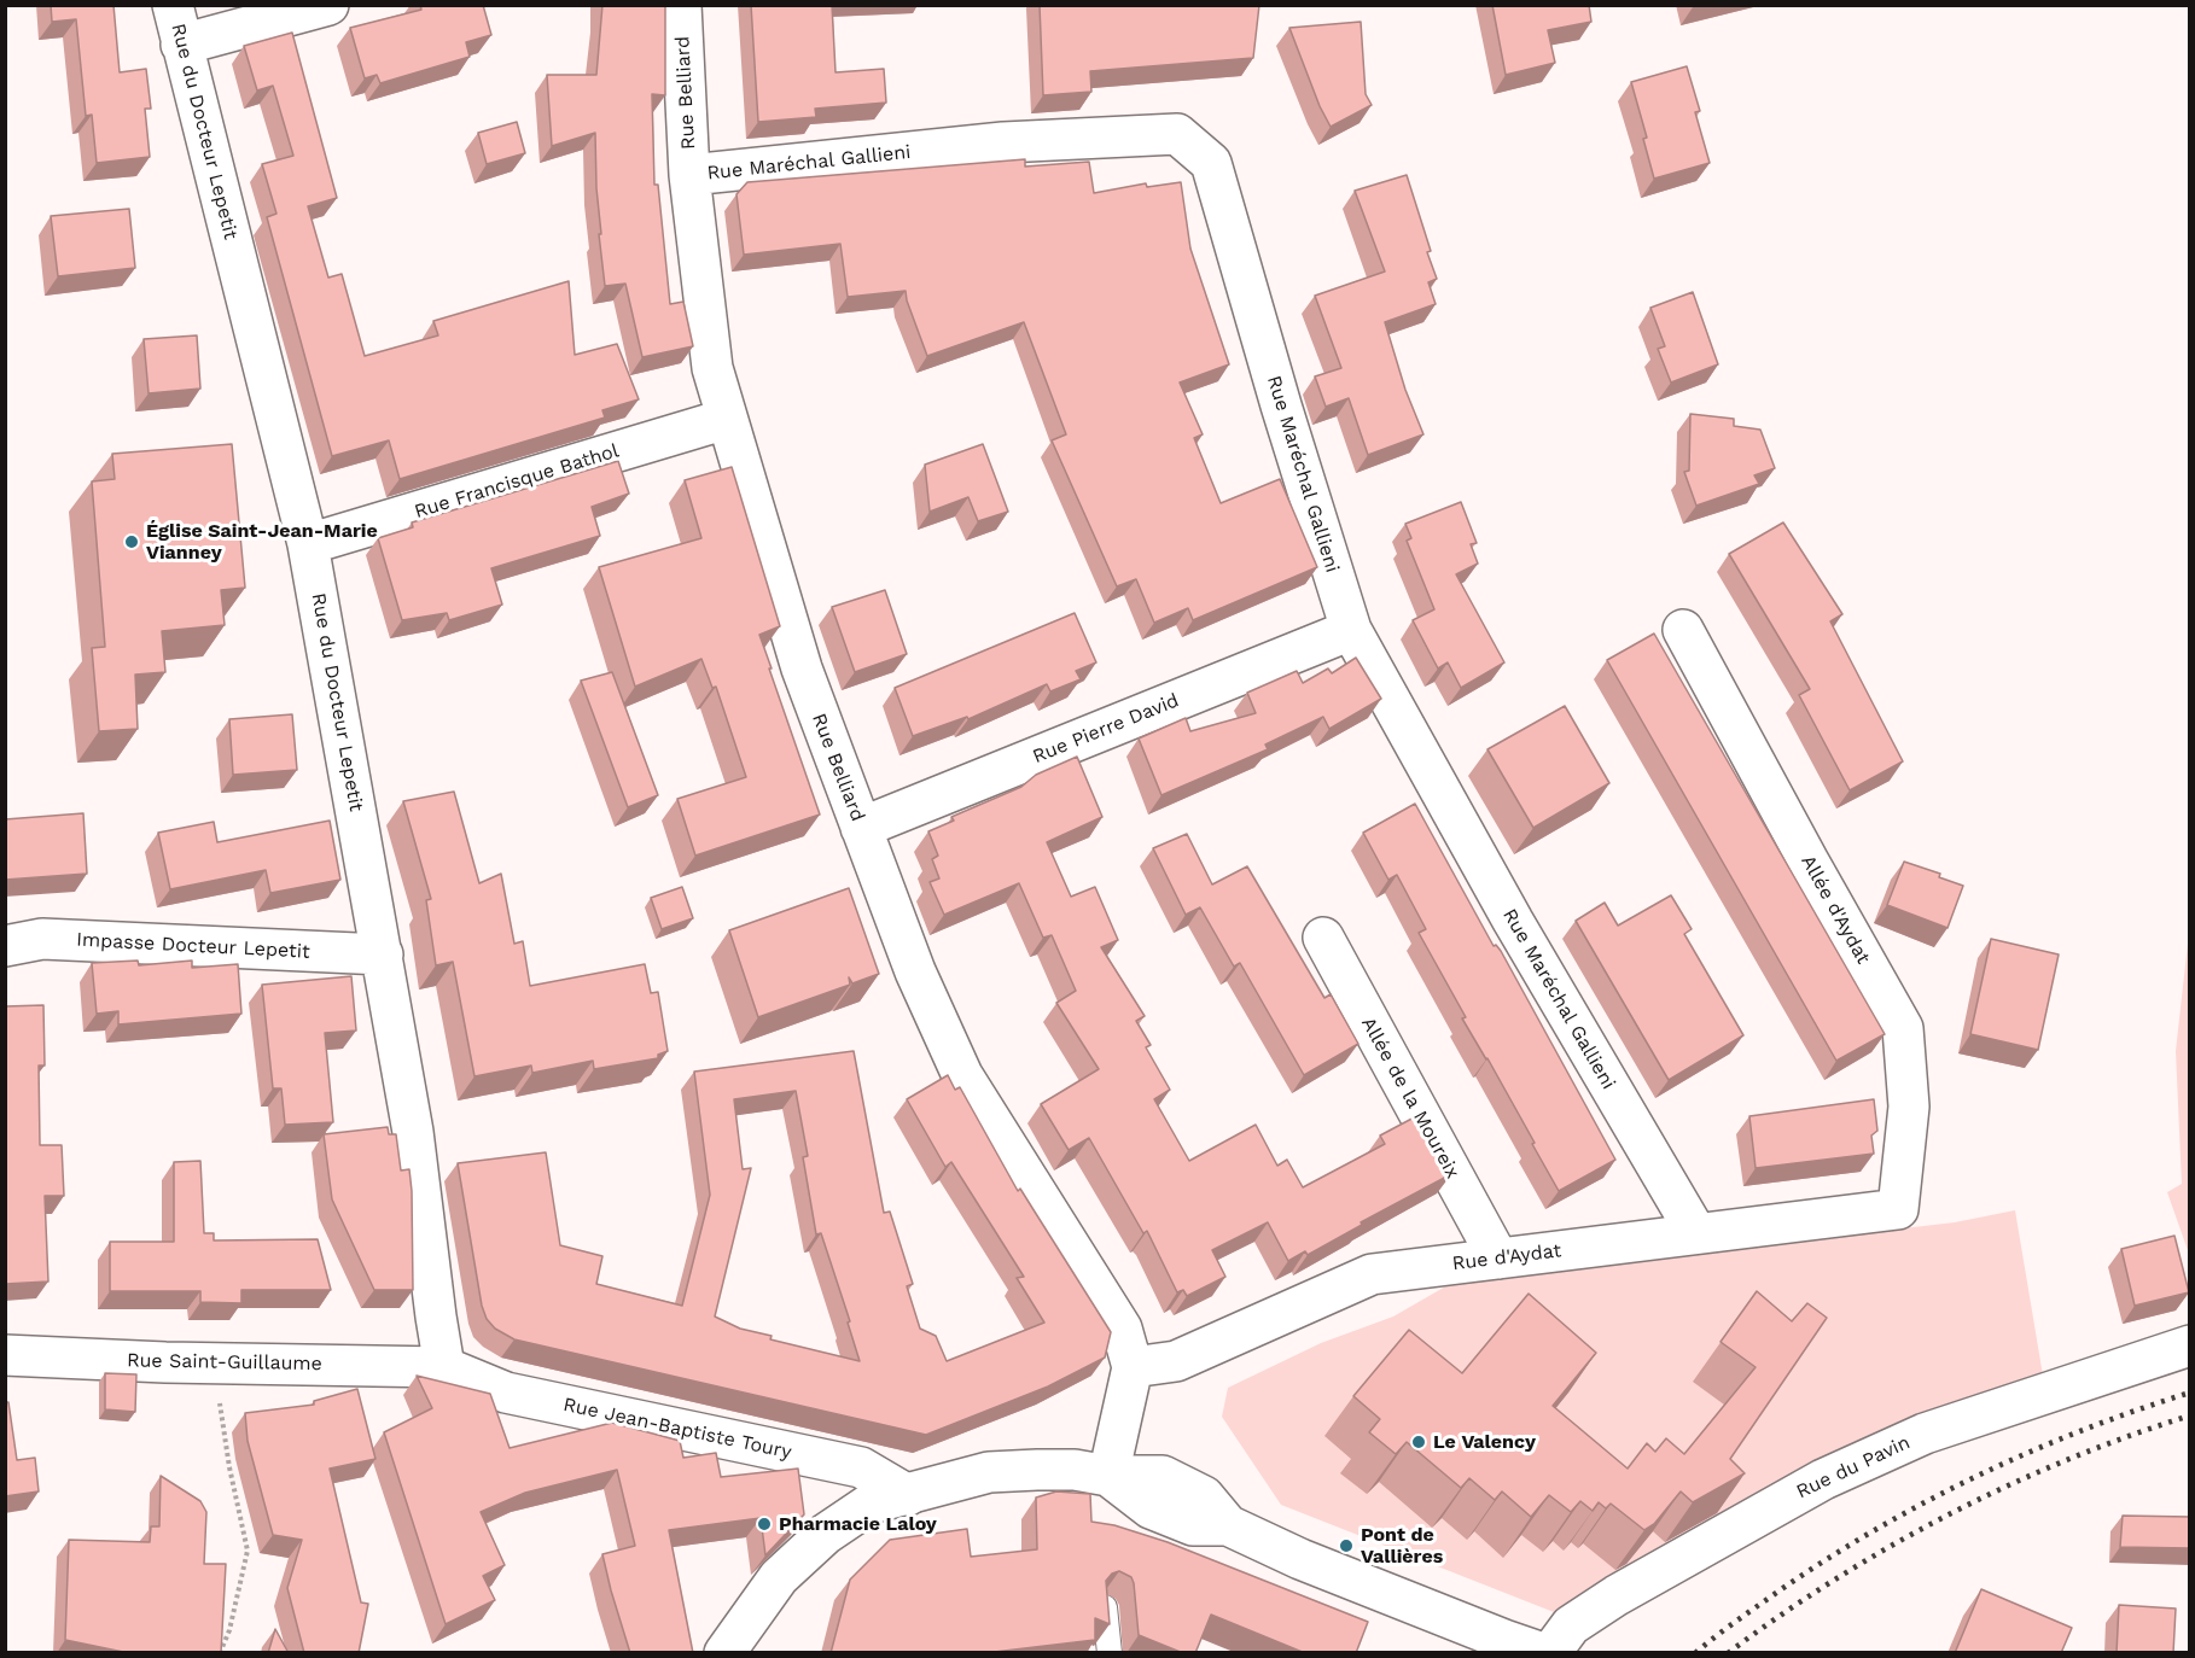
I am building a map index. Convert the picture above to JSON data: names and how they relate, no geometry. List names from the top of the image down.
{
  "streets": {
    "street": [
      "Rue Belliard",
      "Rue du Docteur Lepetit",
      "Rue Maréchal Gallieni",
      "Rue Francisque Bathol",
      "Rue Pierre David",
      "Allée d'Aydat",
      "Impasse Docteur Lepetit",
      "Allée de la Moureix",
      "Rue d'Aydat",
      "Rue Saint-Guillaume",
      "Rue Jean-Baptiste Toury",
      "Rue du Pavin"
    ]
  },
  "crossings": [
    ["Rue Belliard", "Rue Maréchal Gallieni"],
    ["Rue Belliard", "Rue Francisque Bathol"],
    ["Rue Belliard", "Rue Pierre David"],
    ["Rue Belliard", "Rue d'Aydat"],
    ["Rue du Docteur Lepetit", "Rue Francisque Bathol"],
    ["Rue du Docteur Lepetit", "Impasse Docteur Lepetit"],
    ["Rue du Docteur Lepetit", "Rue Saint-Guillaume"],
    ["Rue du Docteur Lepetit", "Rue Jean-Baptiste Toury"],
    ["Rue Maréchal Gallieni", "Rue Pierre David"],
    ["Rue Maréchal Gallieni", "Rue d'Aydat"],
    ["Allée d'Aydat", "Rue d'Aydat"],
    ["Allée de la Moureix", "Rue d'Aydat"],
    ["Rue Saint-Guillaume", "Rue Jean-Baptiste Toury"]
  ],
  "places": [
    "Église Saint-Jean-Marie Vianney",
    "Le Valency",
    "Pharmacie Laloy",
    "Pont de Vallières"
  ]
}
